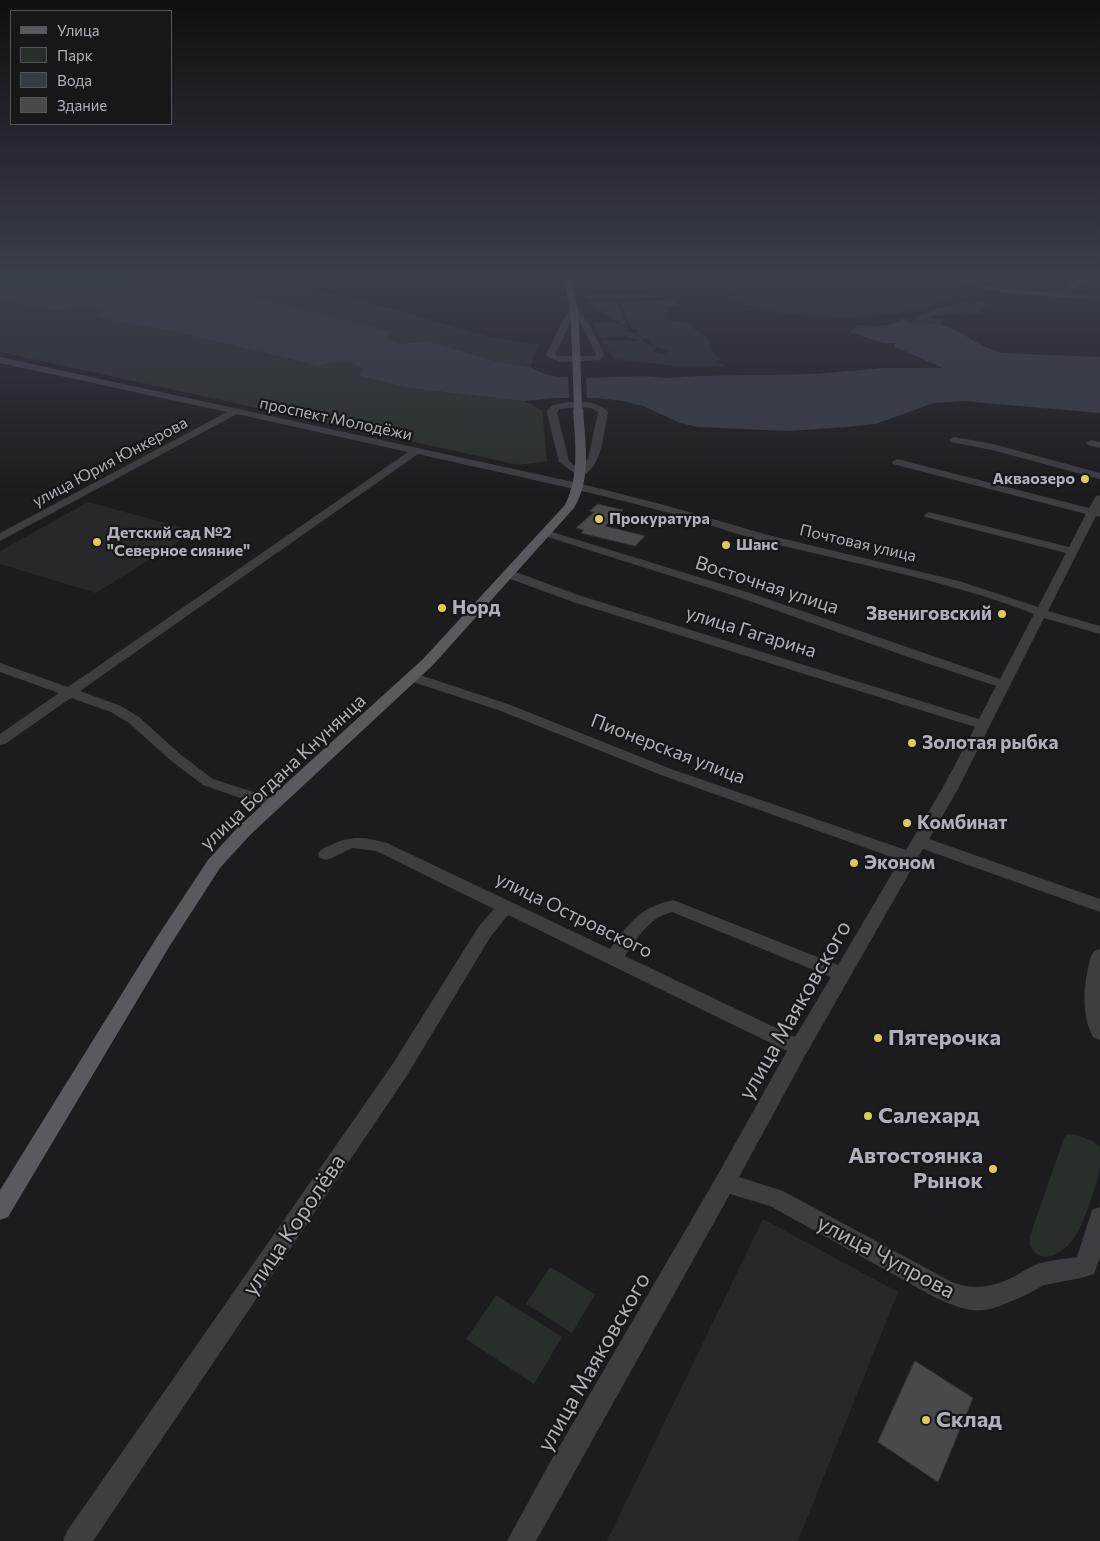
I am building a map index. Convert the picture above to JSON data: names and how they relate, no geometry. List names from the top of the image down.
{
  "streets": {
    "main road": ["улица Богдана Кнунянца"],
    "street": [
      "проспект Молодёжи",
      "улица Юрия Юнкерова",
      "Почтовая улица",
      "Восточная улица",
      "улица Гагарина",
      "Пионерская улица",
      "улица Островского",
      "улица Маяковского",
      "улица Королёва",
      "улица Чупрова"
    ]
  },
  "crossings": [
    ["проспект Молодёжи", "улица Юрия Юнкерова"],
    ["проспект Молодёжи", "Почтовая улица"],
    ["проспект Молодёжи", "улица Богдана Кнунянца"],
    ["Почтовая улица", "улица Богдана Кнунянца"],
    ["Почтовая улица", "улица Маяковского"],
    ["Восточная улица", "улица Богдана Кнунянца"],
    ["Восточная улица", "улица Маяковского"],
    ["улица Гагарина", "улица Богдана Кнунянца"],
    ["улица Гагарина", "улица Маяковского"],
    ["Пионерская улица", "улица Богдана Кнунянца"],
    ["Пионерская улица", "улица Маяковского"],
    ["улица Островского", "улица Маяковского"],
    ["улица Островского", "улица Королёва"],
    ["улица Маяковского", "улица Чупрова"]
  ],
  "places": [
    "Акваозеро",
    "Прокуратура",
    "Детский сад №2 \"Северное сияние\"",
    "Шанс",
    "Норд",
    "Звениговский",
    "Золотая рыбка",
    "Комбинат",
    "Эконом",
    "Пятерочка",
    "Салехард",
    "Автостоянка Рынок",
    "Склад"
  ],
  "legend": [
    "Улица",
    "Парк",
    "Вода",
    "Здание"
  ]
}
